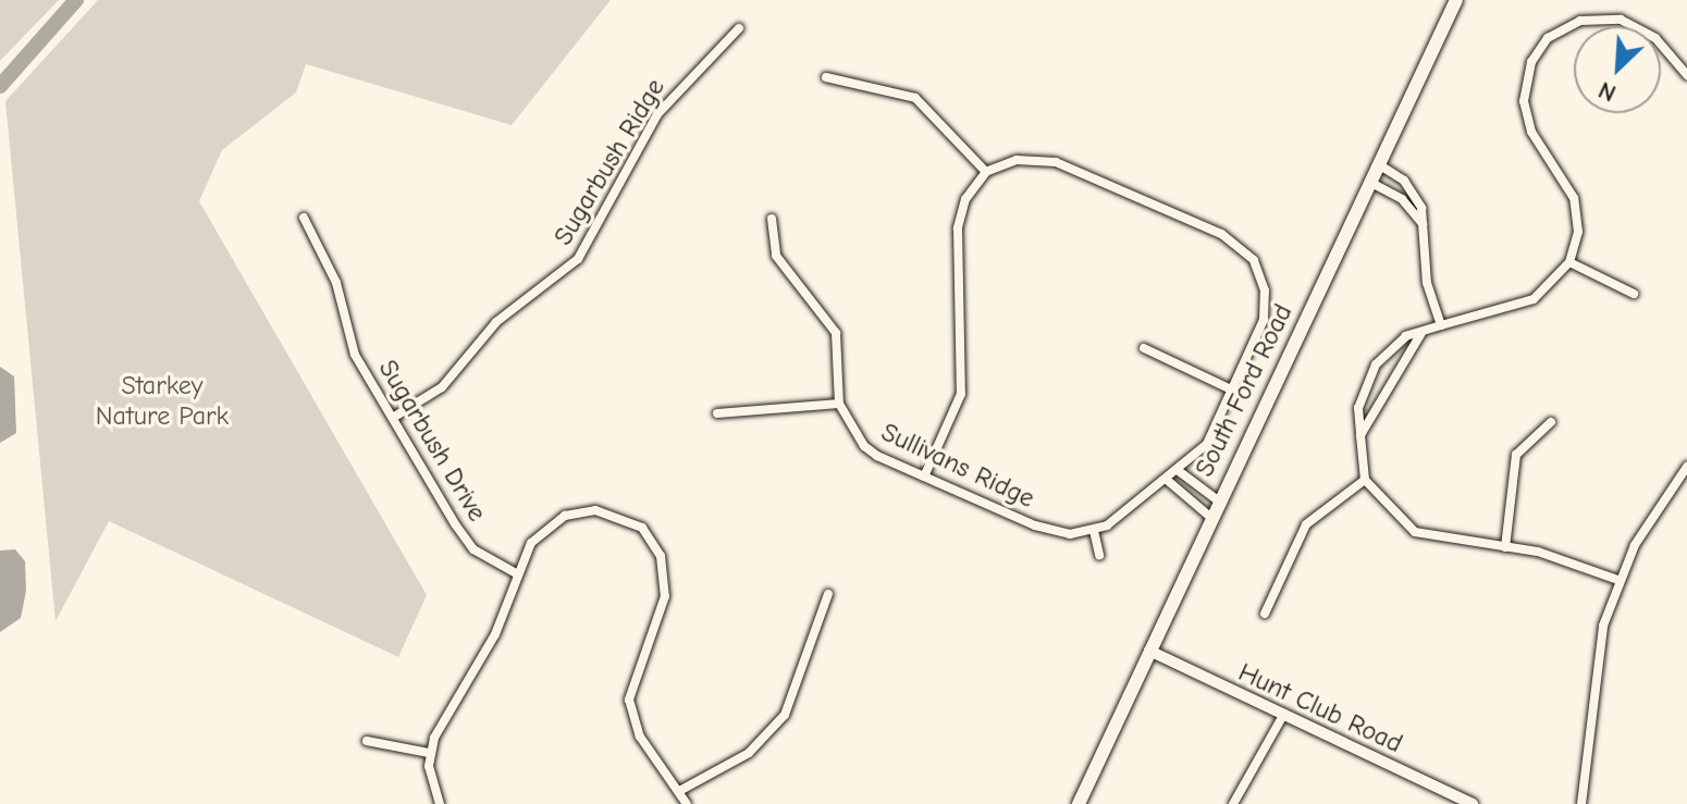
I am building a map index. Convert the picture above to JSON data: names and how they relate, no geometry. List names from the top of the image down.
{
  "streets": {
    "main road": ["South Ford Road"],
    "street": [
      "Sugarbush Ridge",
      "Sugarbush Drive",
      "Sullivans Ridge",
      "Hunt Club Road"
    ]
  },
  "crossings": [
    ["Sugarbush Ridge", "Sugarbush Drive"],
    ["South Ford Road", "Hunt Club Road"]
  ],
  "parks": ["Starkey Nature Park"],
  "north": "bottom left"
}
